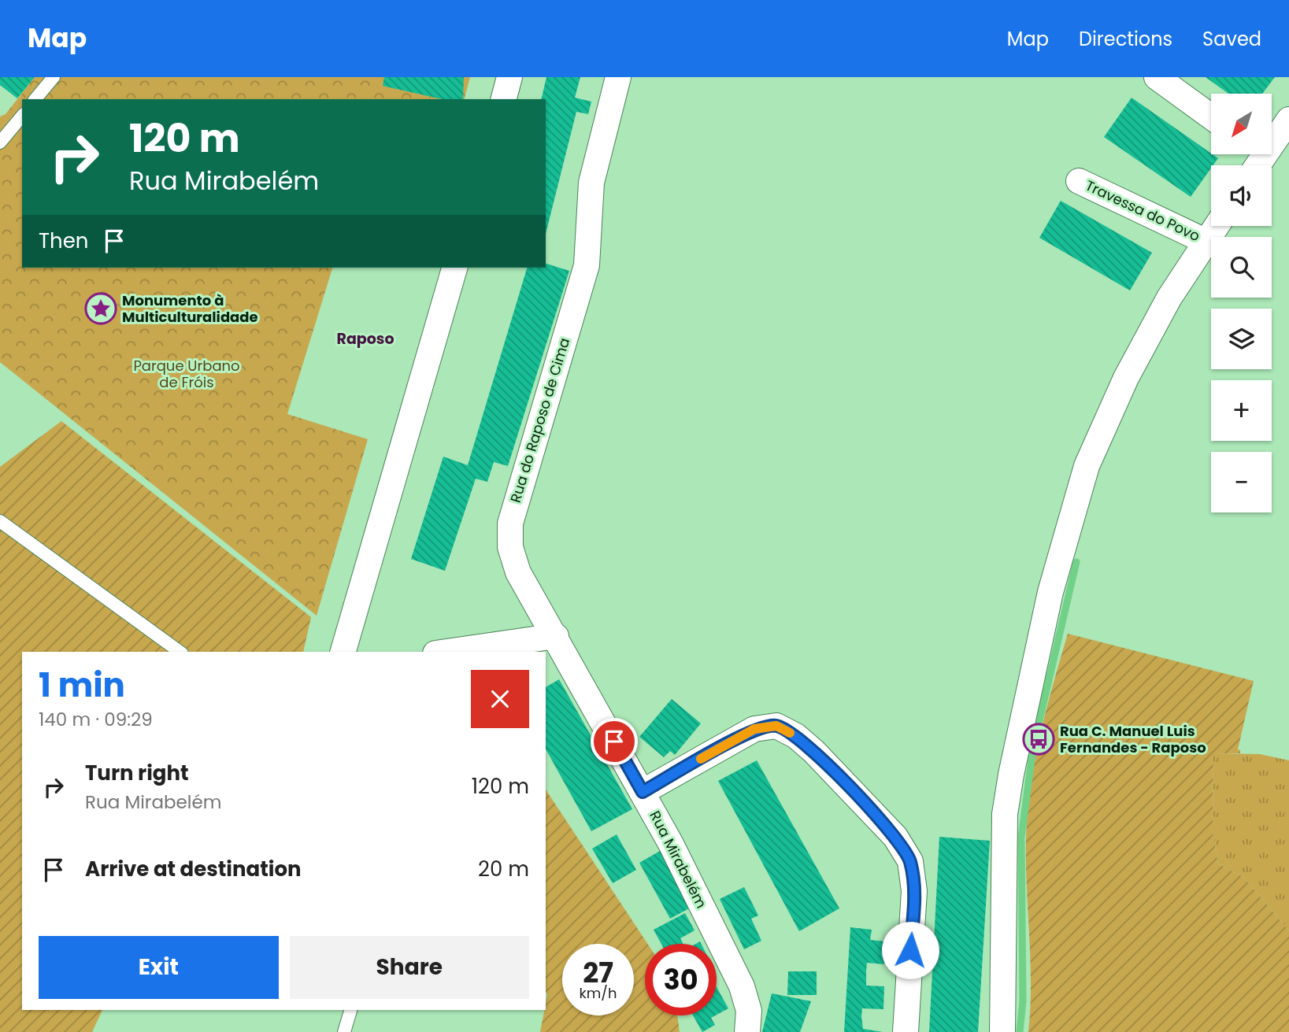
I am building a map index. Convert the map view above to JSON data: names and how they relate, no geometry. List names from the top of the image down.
{
  "streets": {
    "street": ["Travessa do Povo", "Rua do Raposo de Cima", "Rua Mirabelém"]
  },
  "crossings": [
    ["Rua do Raposo de Cima", "Rua Mirabelém"]
  ],
  "districts": ["Raposo"],
  "parks": ["Parque Urbano de Fróis"],
  "places": {
    "place": ["Monumento à Multiculturalidade"],
    "bus stop": ["Rua C. Manuel Luis Fernandes - Raposo"]
  },
  "north": "bottom left",
  "page": {
    "header": "Map",
    "nav": ["Map", "Directions", "Saved"],
    "map_buttons": ["+", "−"],
    "turn": ["120 m", "Rua Mirabelém"],
    "then": "Then",
    "heading": ["1 min", "140 m · 09:29"],
    "list": [
      {
        "name": "Turn right",
        "note": "Rua Mirabelém",
        "value": "120 m"
      },
      {
        "name": "Arrive at destination",
        "value": "20 m"
      }
    ],
    "buttons": ["Exit", "Share"],
    "speed": "27 km/h",
    "limit": "30"
  }
}
